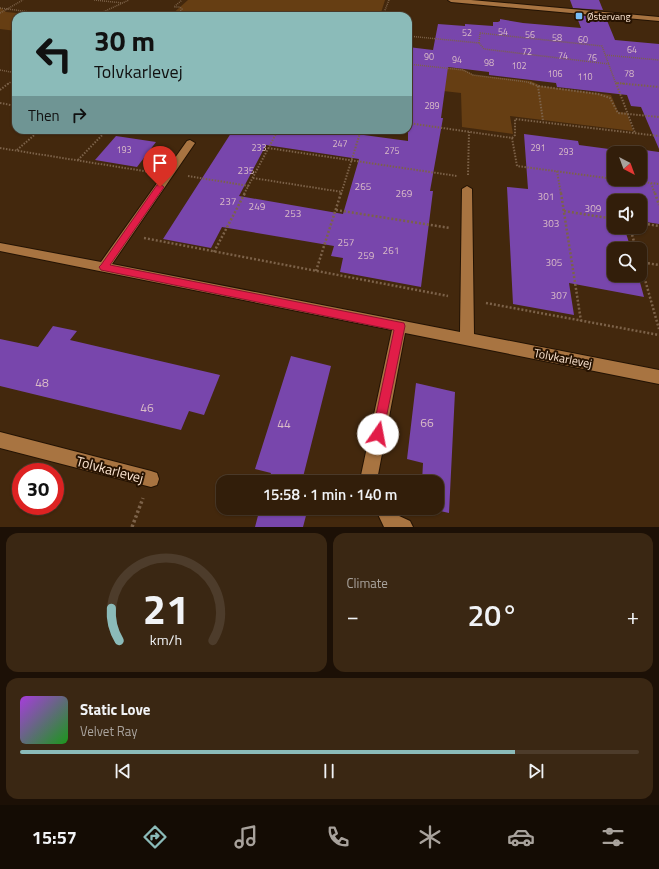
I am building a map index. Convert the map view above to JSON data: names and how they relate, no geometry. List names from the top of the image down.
{
  "streets": {
    "street": ["Tolvkarlevej"]
  },
  "places": {
    "transit": ["Østervang"]
  },
  "house_numbers": [
    "54",
    "52",
    "56",
    "58",
    "60",
    "64",
    "72",
    "74",
    "90",
    "76",
    "94",
    "98",
    "102",
    "106",
    "78",
    "110",
    "289",
    "247",
    "233",
    "291",
    "193",
    "275",
    "293",
    "235",
    "265",
    "269",
    "301",
    "237",
    "249",
    "309",
    "253",
    "303",
    "257",
    "261",
    "259",
    "305",
    "307",
    "48",
    "46",
    "66",
    "44"
  ],
  "north": "bottom right",
  "page": {
    "turn": ["30 m", "Tolvkarlevej"],
    "then": "Then",
    "limit": "30",
    "trip": "15:58 · 1 min · 140 m",
    "tile": "Climate",
    "heat": ["−", "20°", "+"],
    "song": ["Static Love", "Velvet Ray"],
    "tabs": "15:57",
    "gauge": ["21", "km/h"]
  }
}
